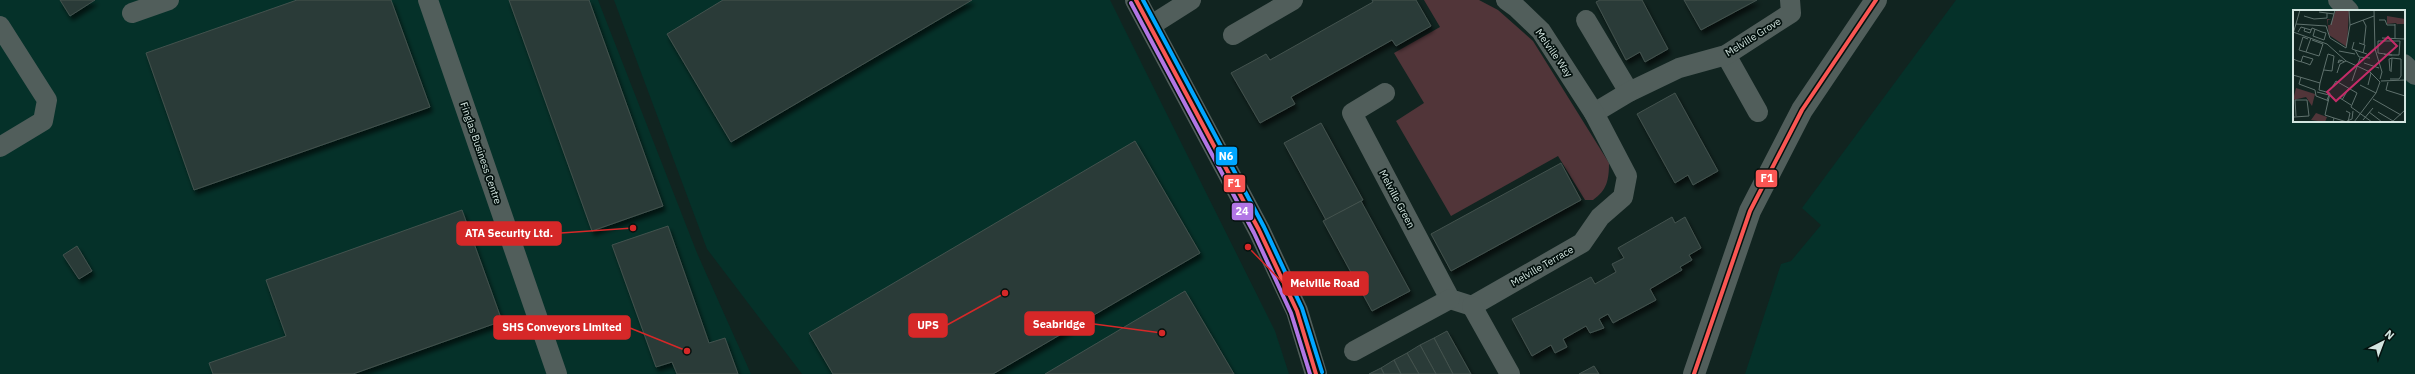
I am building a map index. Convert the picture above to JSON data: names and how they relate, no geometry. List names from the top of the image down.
{
  "streets": {
    "street": [
      "Melville Grove",
      "Melville Way",
      "Finglas Business Centre",
      "Melville Green",
      "Melville Terrace"
    ]
  },
  "crossings": [
    ["Melville Grove", "Melville Way"],
    ["Melville Grove", "Melville Terrace"],
    ["Melville Way", "Melville Terrace"]
  ],
  "places": [
    "ATA Security Ltd.",
    "Melville Road",
    "UPS",
    "Seabridge",
    "SHS Conveyors Limited"
  ],
  "lines": ["transit line F1", "transit line N6", "transit line 24"],
  "north": "top right"
}
